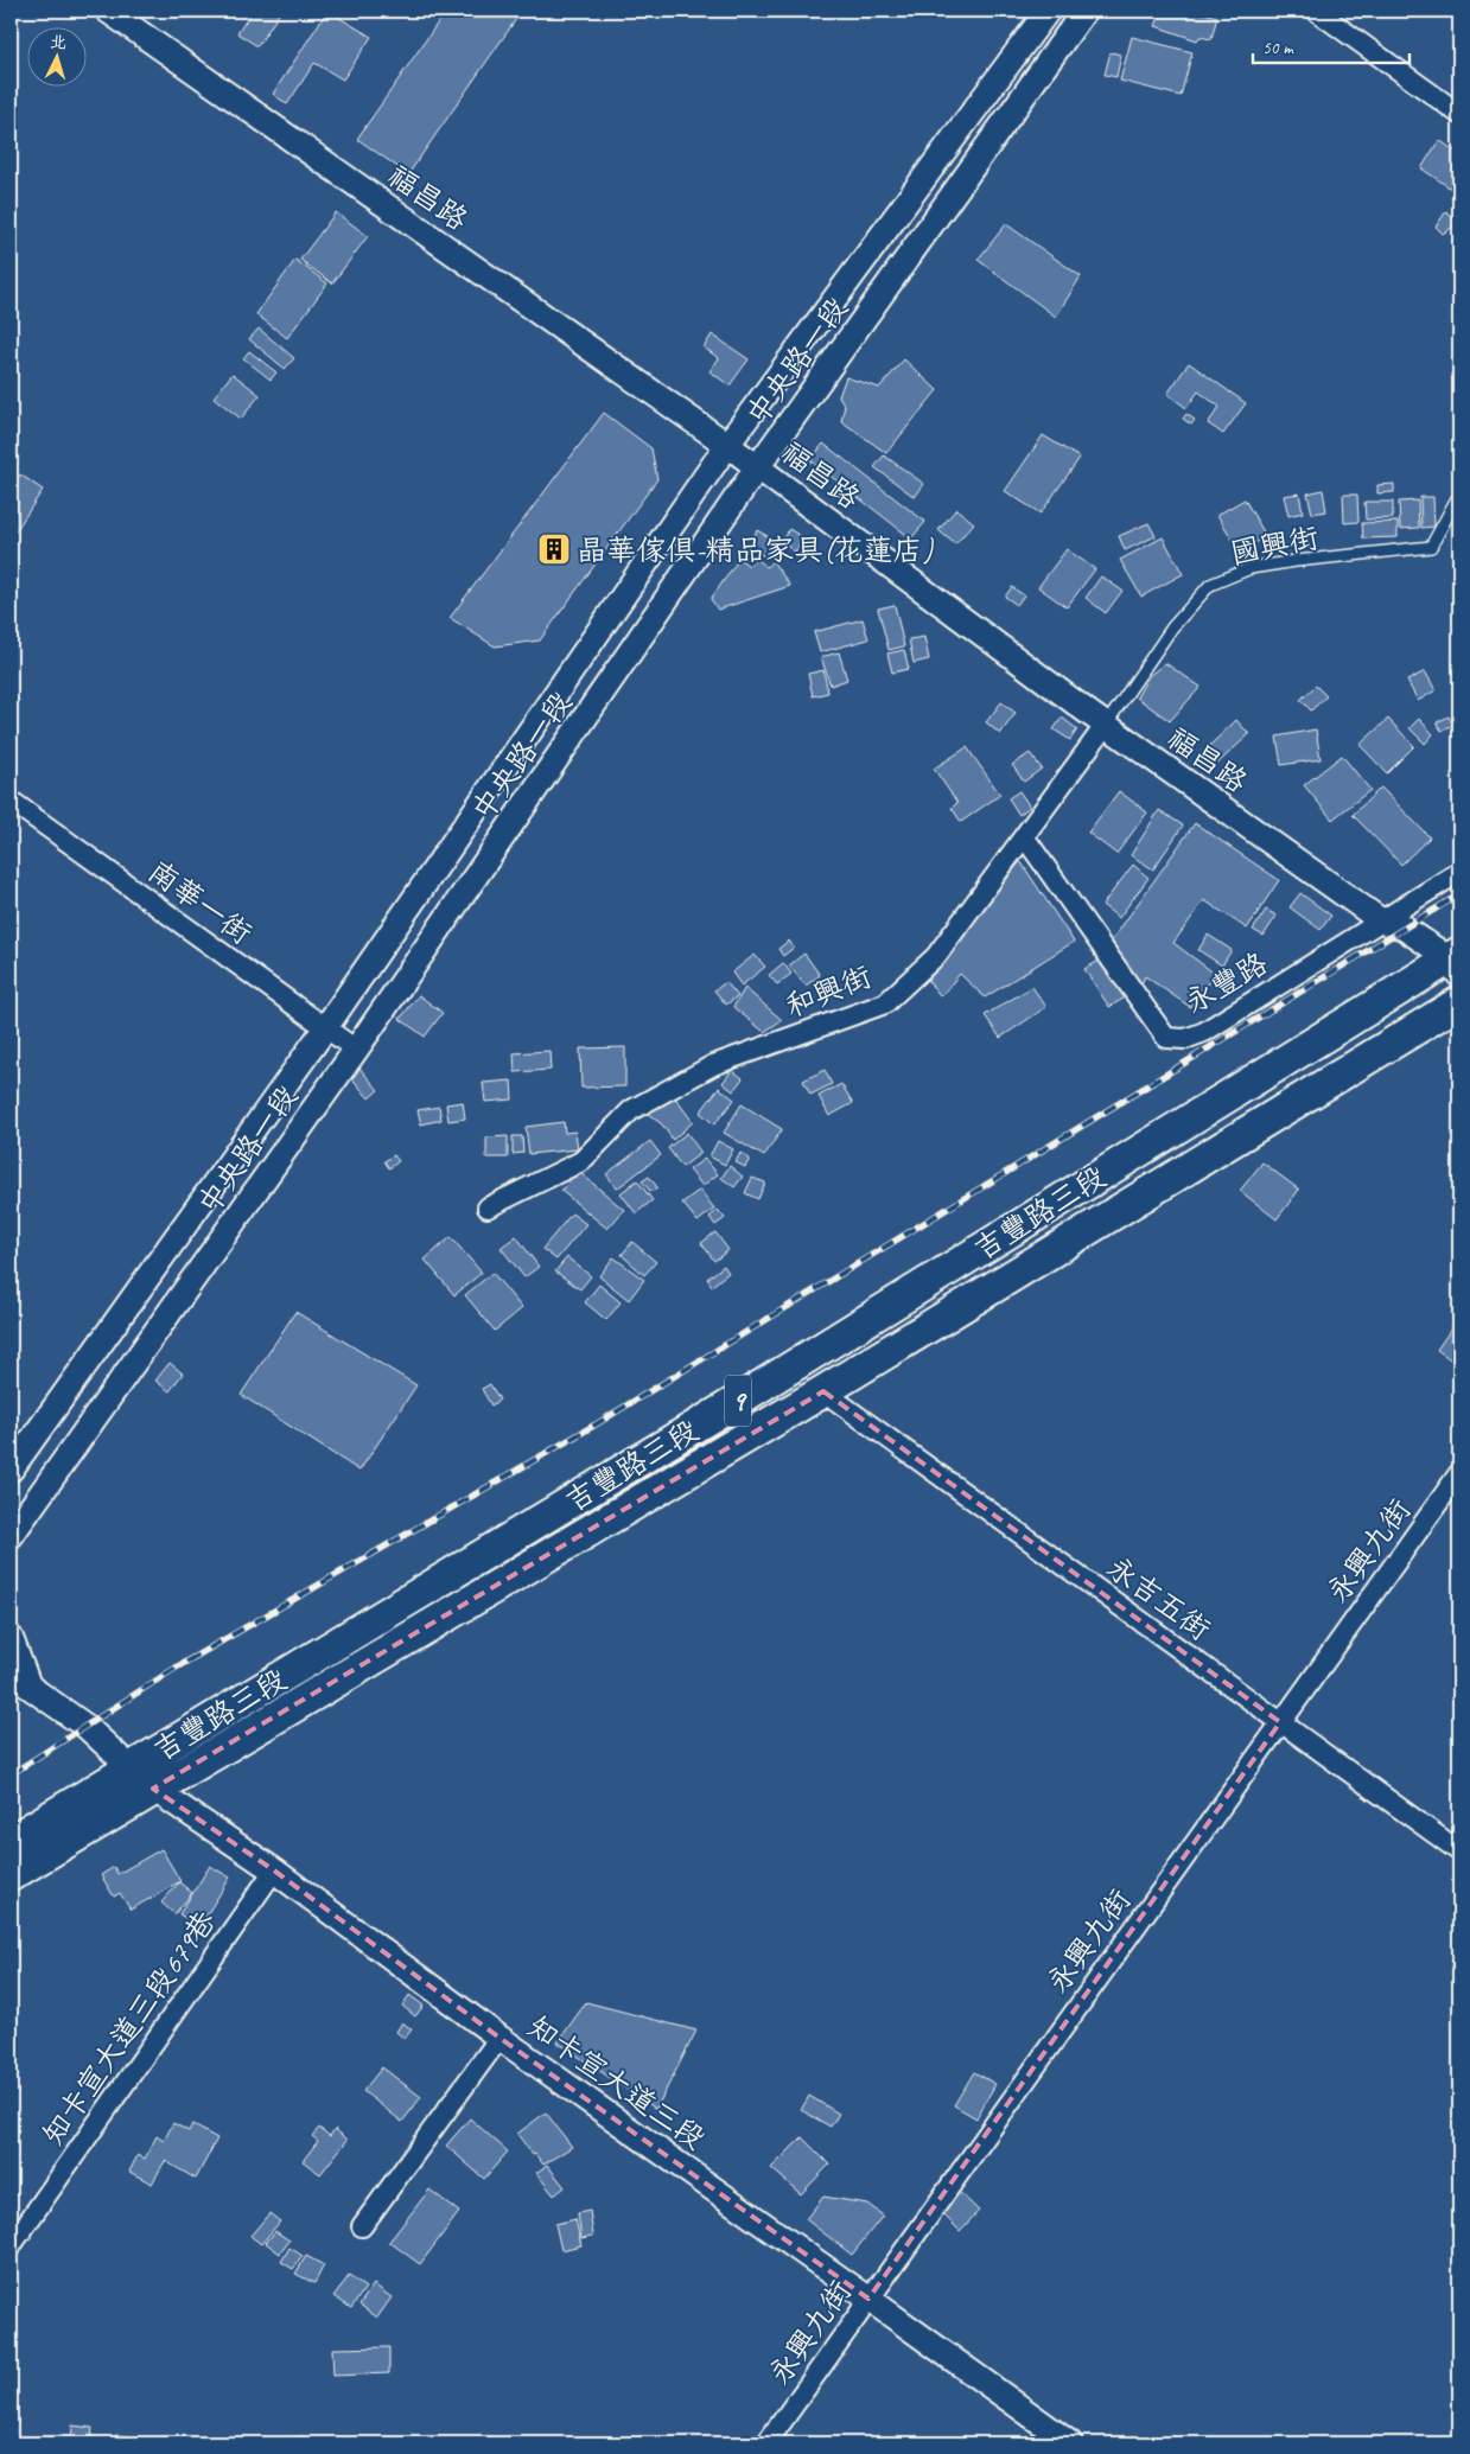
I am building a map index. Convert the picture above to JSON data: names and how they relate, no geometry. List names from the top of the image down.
{
  "streets": {
    "main road": ["吉豐路三段", "9"],
    "street": [
      "福昌路",
      "中央路一段",
      "南華一街",
      "永豐路",
      "和興街",
      "永興九街",
      "永吉五街",
      "知卡宣大道三段679巷",
      "知卡宣大道三段"
    ],
    "lane": ["國興街"]
  },
  "crossings": [
    ["福昌路", "中央路一段"],
    ["福昌路", "國興街"],
    ["福昌路", "永豐路"],
    ["福昌路", "和興街"],
    ["福昌路", "吉豐路三段"],
    ["中央路一段", "南華一街"],
    ["國興街", "和興街"],
    ["永豐路", "和興街"],
    ["吉豐路三段", "永吉五街"],
    ["吉豐路三段", "知卡宣大道三段"],
    ["永興九街", "永吉五街"],
    ["永興九街", "知卡宣大道三段"],
    ["知卡宣大道三段679巷", "知卡宣大道三段"]
  ],
  "places": {
    "building": ["晶華傢俱-精品家具(花蓮店)"]
  },
  "scale_bar": "50 m",
  "north": "top"
}
